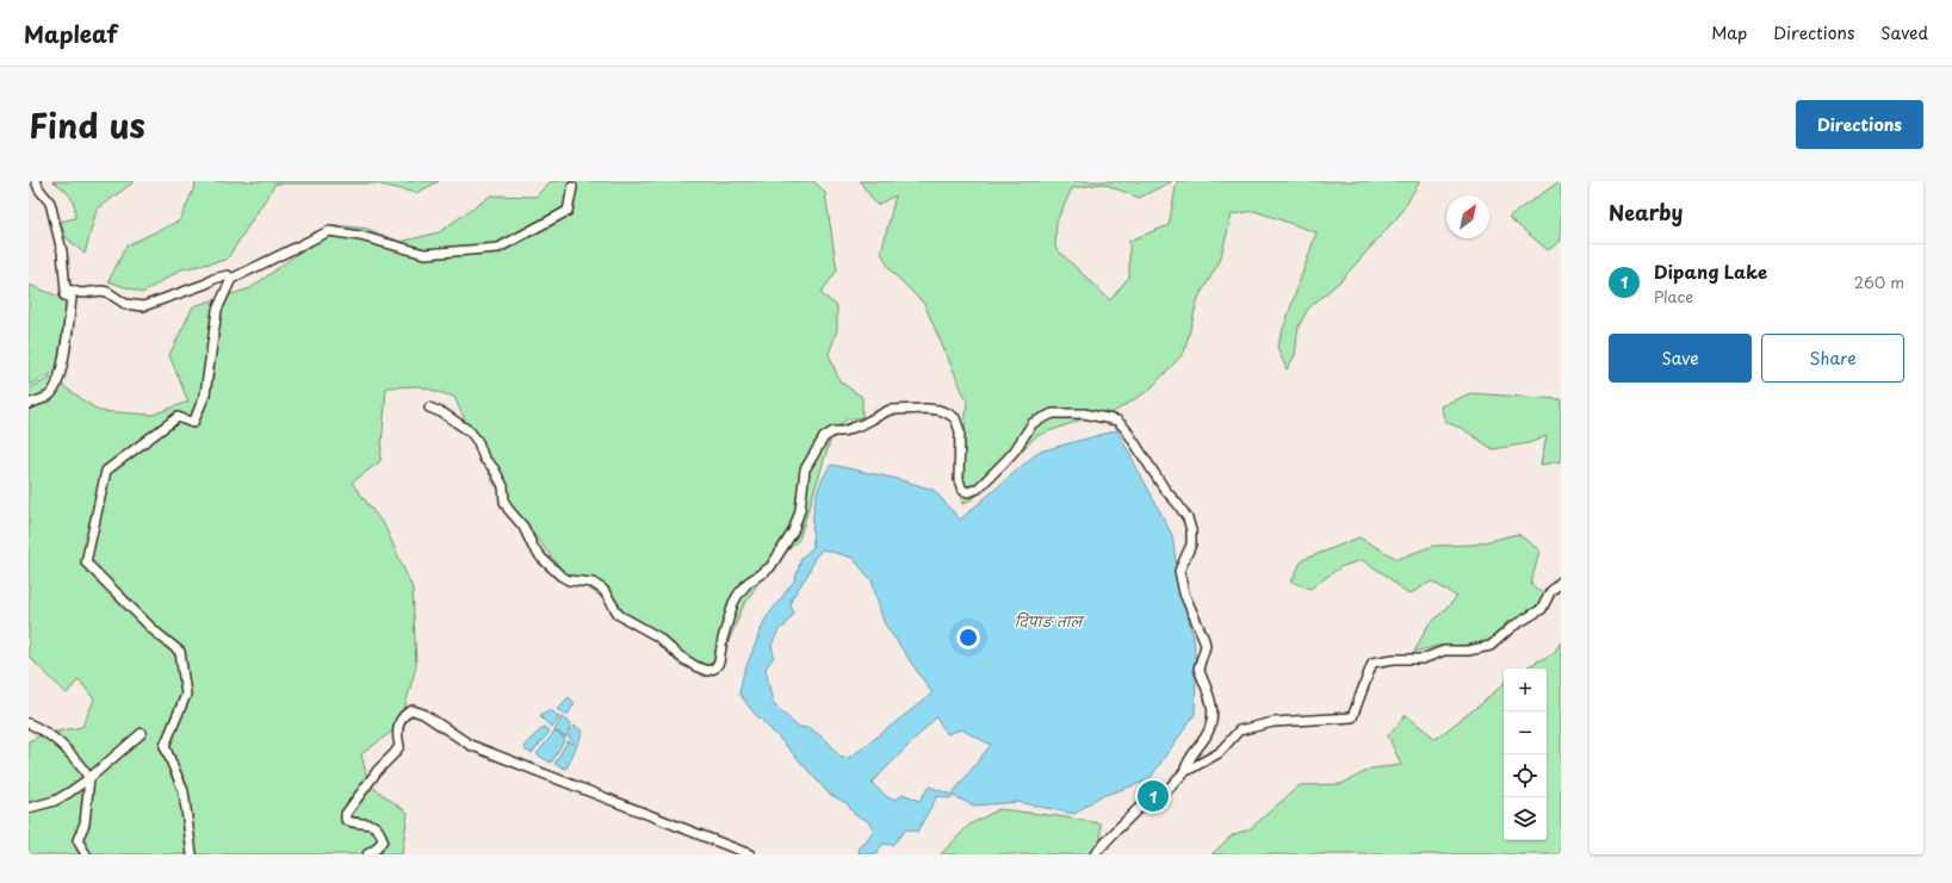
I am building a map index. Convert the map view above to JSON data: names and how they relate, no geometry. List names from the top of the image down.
{
  "water": ["दिपाङ ताल"],
  "north": "top right",
  "page": {
    "header": "Mapleaf",
    "nav": ["Map", "Directions", "Saved"],
    "title": "Find us",
    "buttons": [
      "Directions",
      ["Save", "Share"]
    ],
    "heading": "Nearby",
    "list": [
      {
        "mark": "1",
        "name": "Dipang Lake",
        "note": "Place",
        "value": "260 m"
      }
    ],
    "map_buttons": ["+", "−"],
    "pins": "1"
  }
}
